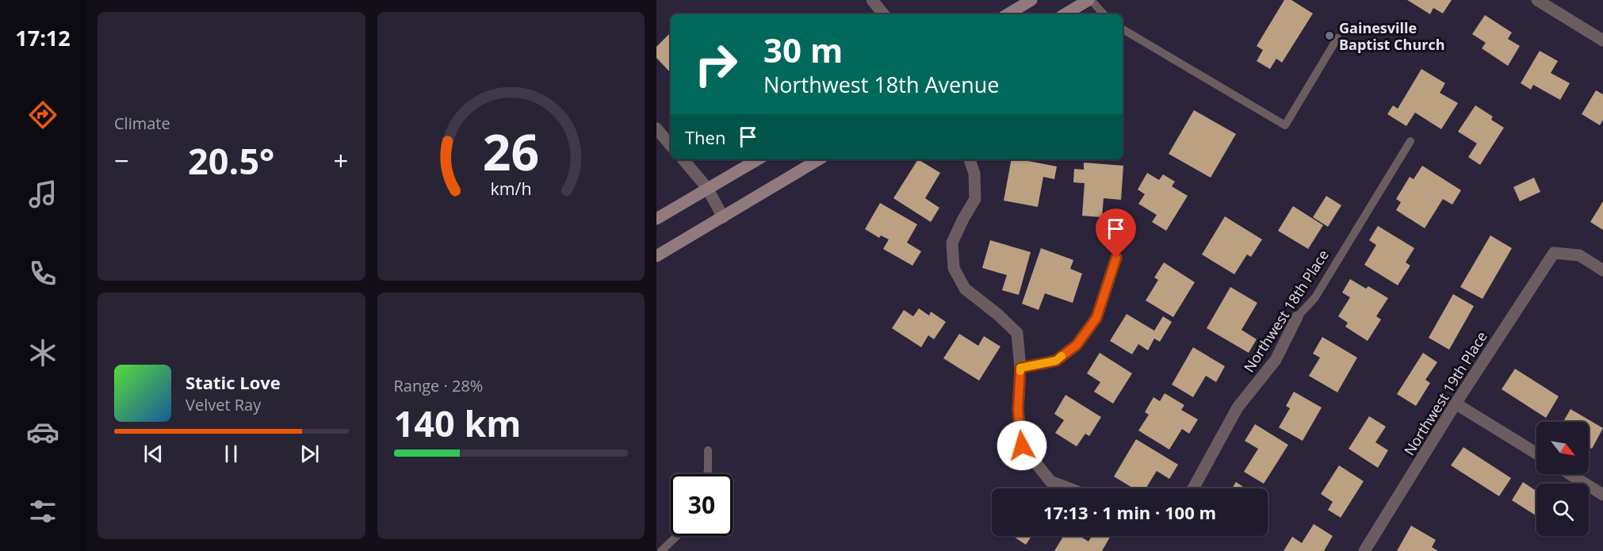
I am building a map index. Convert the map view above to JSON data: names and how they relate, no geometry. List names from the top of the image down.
{
  "streets": {
    "street": ["Northwest 18th Place", "Northwest 19th Place"]
  },
  "places": ["Gainesville Baptist Church"],
  "north": "bottom right",
  "page": {
    "tabs": "17:12",
    "tile": [
      "Climate",
      ["Range · 28%", "140 km"]
    ],
    "turn": ["30 m", "Northwest 18th Avenue"],
    "then": "Then",
    "heat": ["−", "20.5°", "+"],
    "song": ["Static Love", "Velvet Ray"],
    "limit": "30",
    "trip": "17:13 · 1 min · 100 m",
    "gauge": ["26", "km/h"]
  }
}
